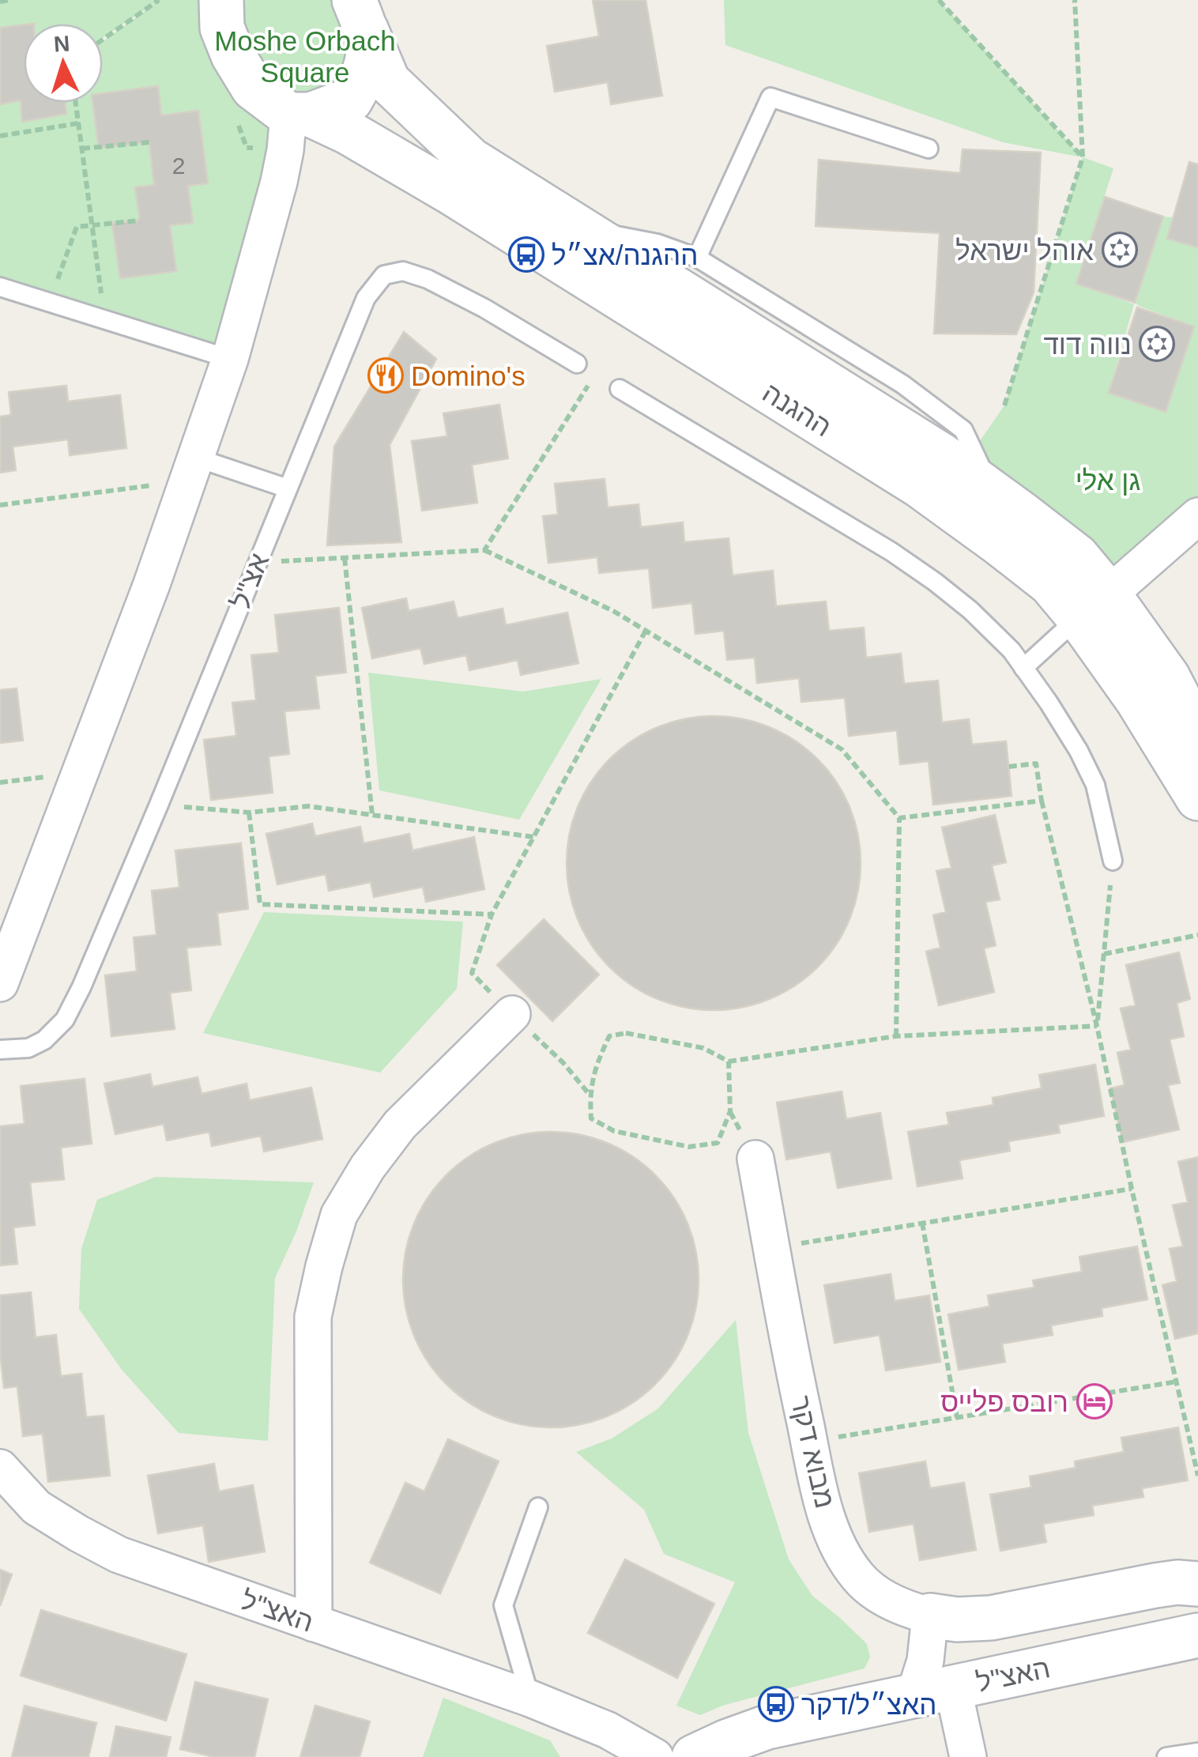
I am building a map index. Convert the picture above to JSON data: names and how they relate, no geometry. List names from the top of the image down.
{
  "streets": {
    "street": ["ההגנה", "מבוא דקר", "האצ\"ל"],
    "lane": ["אצ\"ל"]
  },
  "parks": ["Moshe Orbach Square", "גן אלי"],
  "places": {
    "synagogue": ["אוהל ישראל", "נווה דוד"],
    "bus stop": ["ההגנה/אצ״ל", "האצ״ל/דקר"],
    "restaurant": ["Domino's"],
    "hotel": ["רובס פלייס"]
  },
  "house_numbers": ["2"],
  "north": "top"
}
